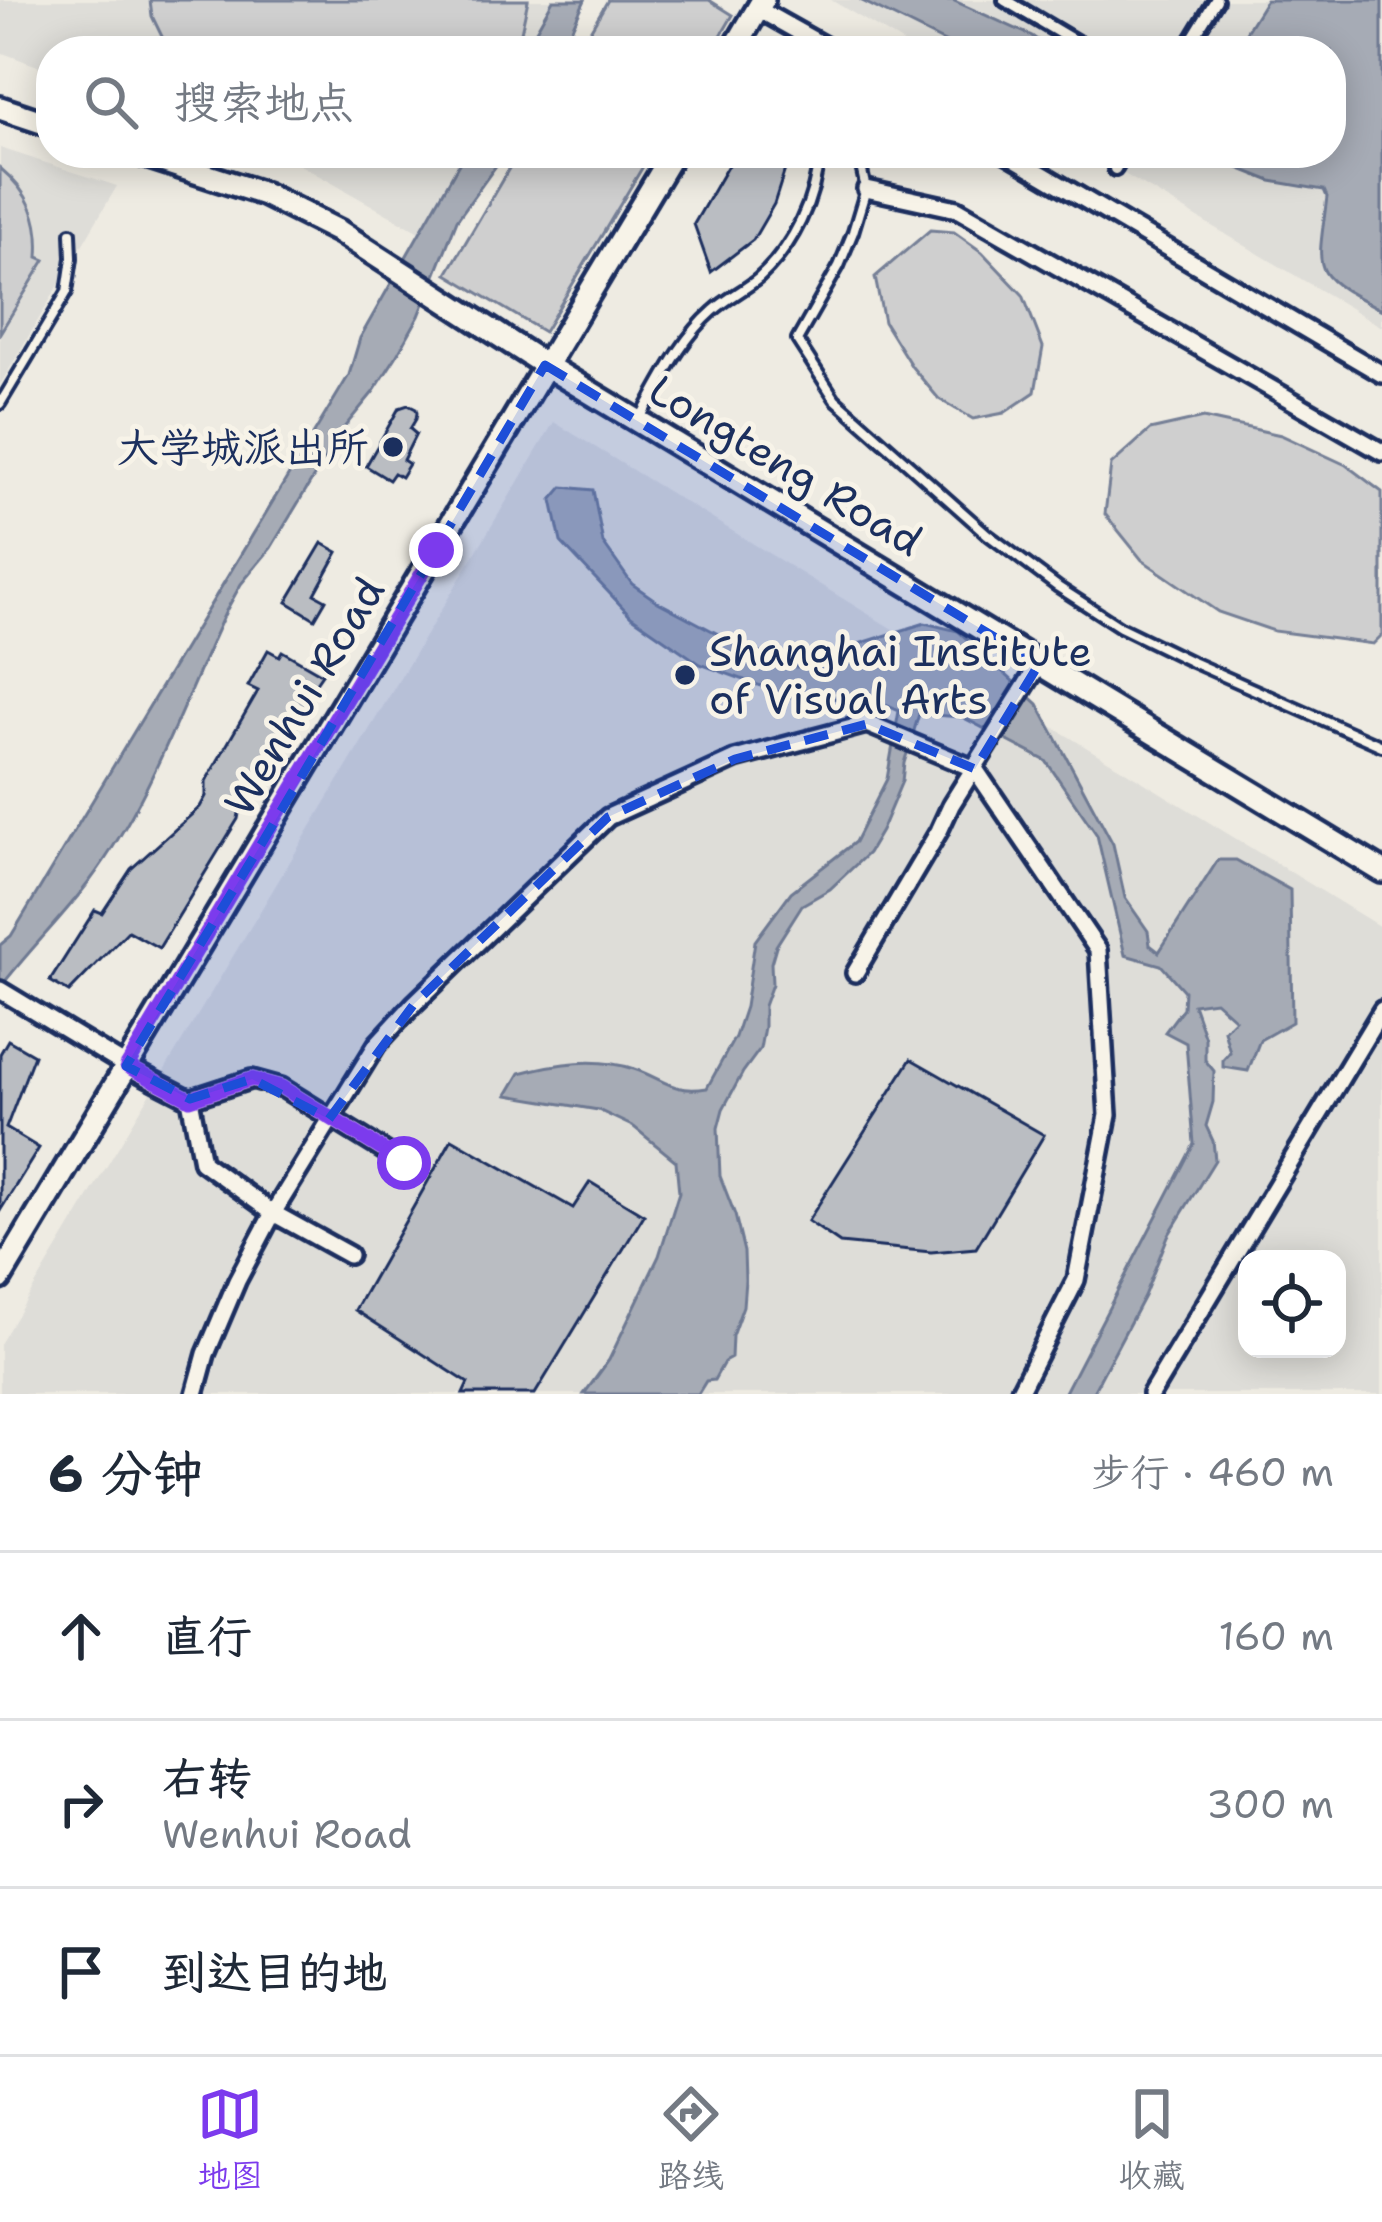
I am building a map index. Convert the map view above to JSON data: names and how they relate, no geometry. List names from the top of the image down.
{
  "streets": {
    "main road": ["Longteng Road", "Wenhui Road"]
  },
  "crossings": [
    ["Longteng Road", "Wenhui Road"]
  ],
  "places": ["大学城派出所", "Shanghai Institute of Visual Arts"],
  "page": {
    "search": "搜索地点",
    "heading": ["6 分钟", "步行 · 460 m"],
    "list": [
      ["直行", "160 m"],
      ["右转", "Wenhui Road", "300 m"],
      "到达目的地"
    ],
    "nav": ["地图", "路线", "收藏"]
  }
}
